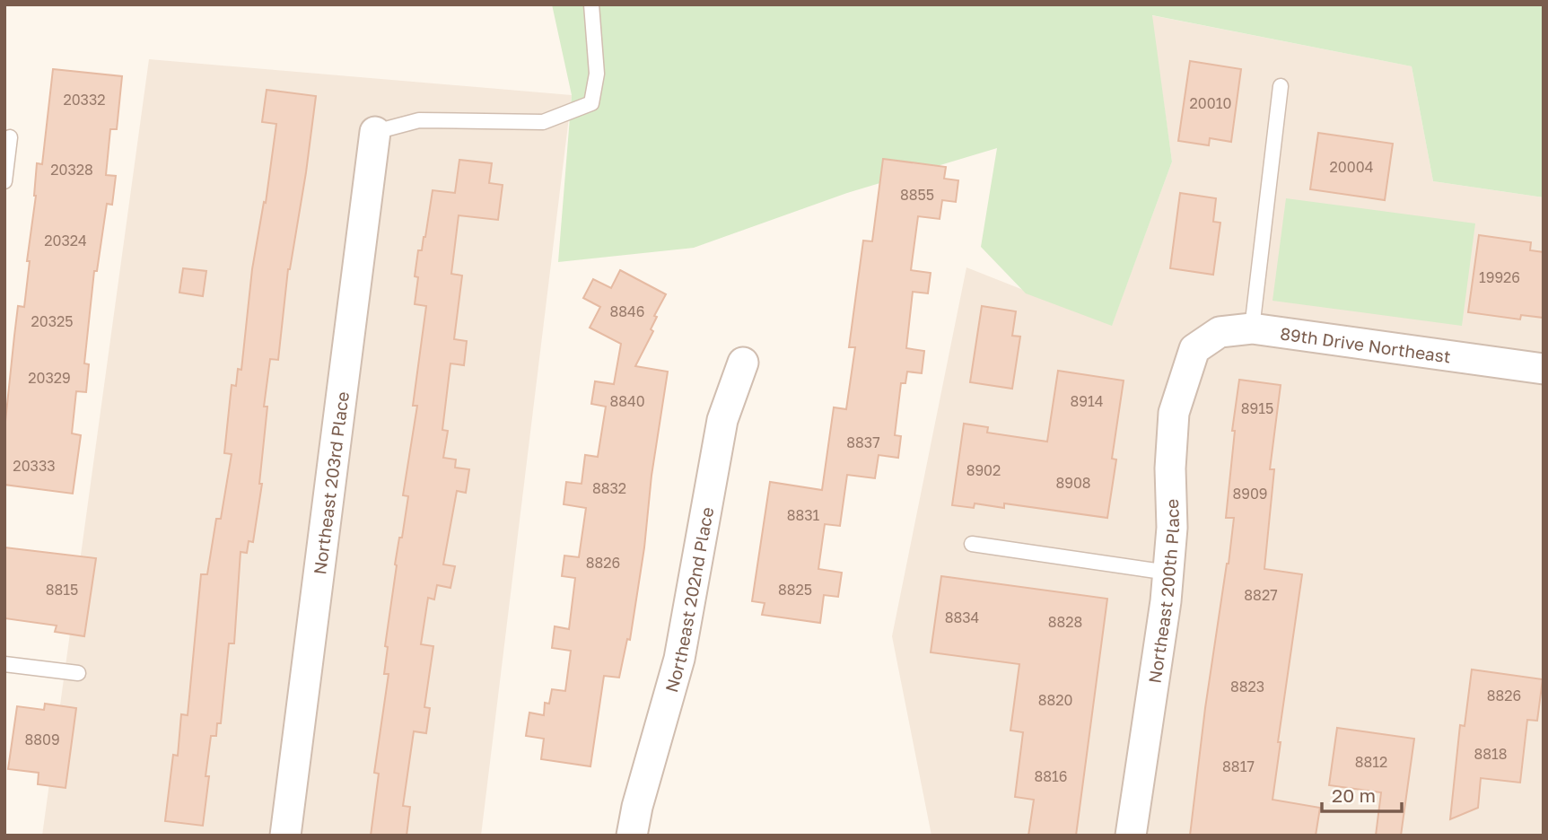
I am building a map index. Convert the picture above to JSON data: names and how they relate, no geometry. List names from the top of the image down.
{
  "streets": {
    "street": [
      "89th Drive Northeast",
      "Northeast 203rd Place",
      "Northeast 200th Place",
      "Northeast 202nd Place"
    ]
  },
  "crossings": [
    ["89th Drive Northeast", "Northeast 200th Place"]
  ],
  "house_numbers": [
    "20332",
    "20010",
    "20004",
    "20328",
    "8855",
    "20324",
    "19926",
    "8846",
    "20325",
    "20329",
    "8840",
    "8914",
    "8915",
    "8837",
    "20333",
    "8902",
    "8908",
    "8832",
    "8909",
    "8831",
    "8826",
    "8815",
    "8825",
    "8827",
    "8834",
    "8828",
    "8823",
    "8826",
    "8820",
    "8809",
    "8818",
    "8812",
    "8817",
    "8816"
  ],
  "scale_bar": "20 m"
}
